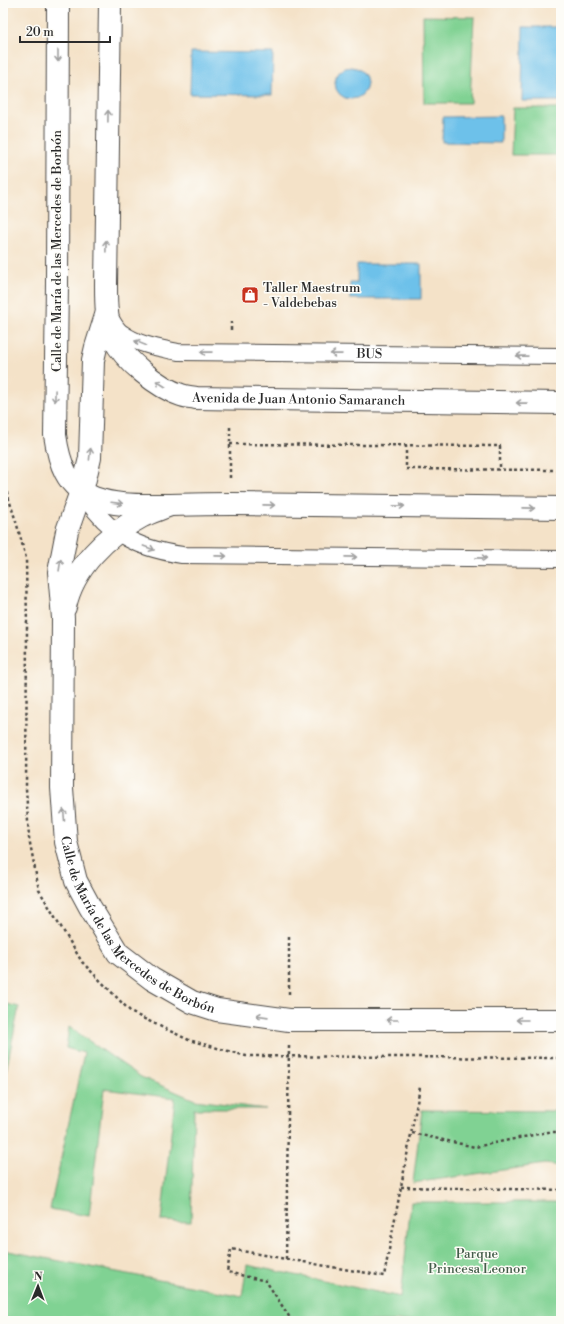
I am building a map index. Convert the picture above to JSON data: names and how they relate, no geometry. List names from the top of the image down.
{
  "streets": {
    "street": ["Calle de María de las Mercedes de Borbón", "Avenida de Juan Antonio Samaranch"],
    "lane": ["BUS"]
  },
  "crossings": [
    ["Calle de María de las Mercedes de Borbón", "BUS"],
    ["Calle de María de las Mercedes de Borbón", "Avenida de Juan Antonio Samaranch"],
    ["BUS", "Avenida de Juan Antonio Samaranch"]
  ],
  "one_way": ["BUS"],
  "parks": ["Parque Princesa Leonor"],
  "places": {
    "shop": ["Taller Maestrum - Valdebebas"]
  },
  "scale_bar": "20 m",
  "north": "top"
}
